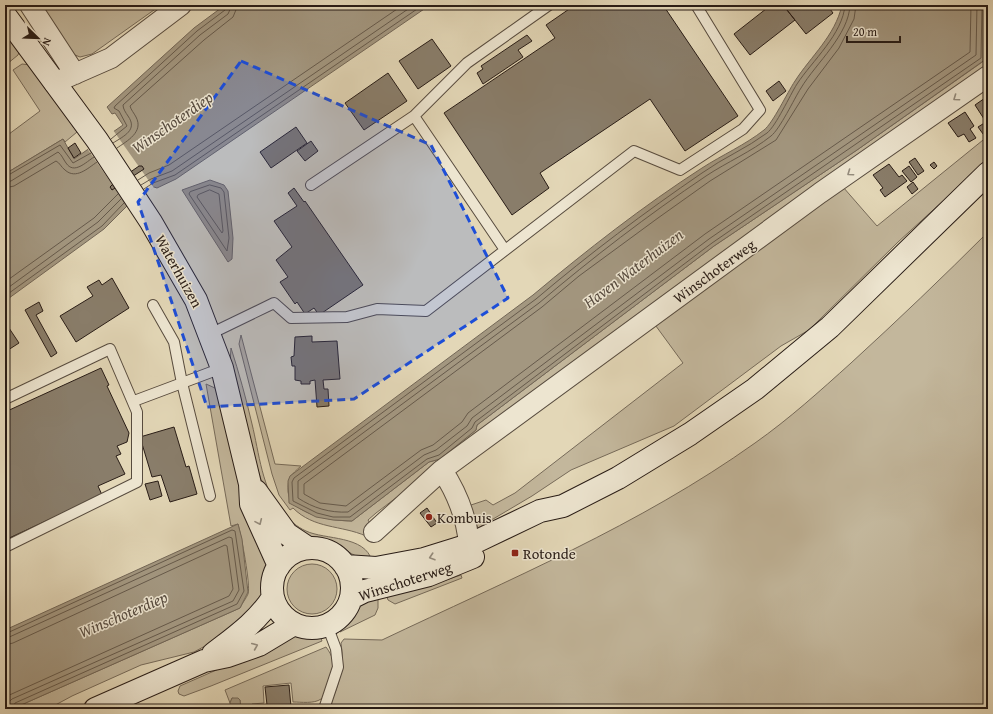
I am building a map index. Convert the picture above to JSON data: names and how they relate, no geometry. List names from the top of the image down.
{
  "streets": {
    "main road": ["Waterhuizen", "Winschoterweg"]
  },
  "crossings": [
    ["Waterhuizen", "Winschoterweg"]
  ],
  "one_way": ["Winschoterweg"],
  "water": ["Winschoterdiep", "Haven Waterhuizen"],
  "places": {
    "other": ["Kombuis"],
    "transit": ["Rotonde"]
  },
  "scale_bar": "20 m",
  "north": "bottom right"
}
